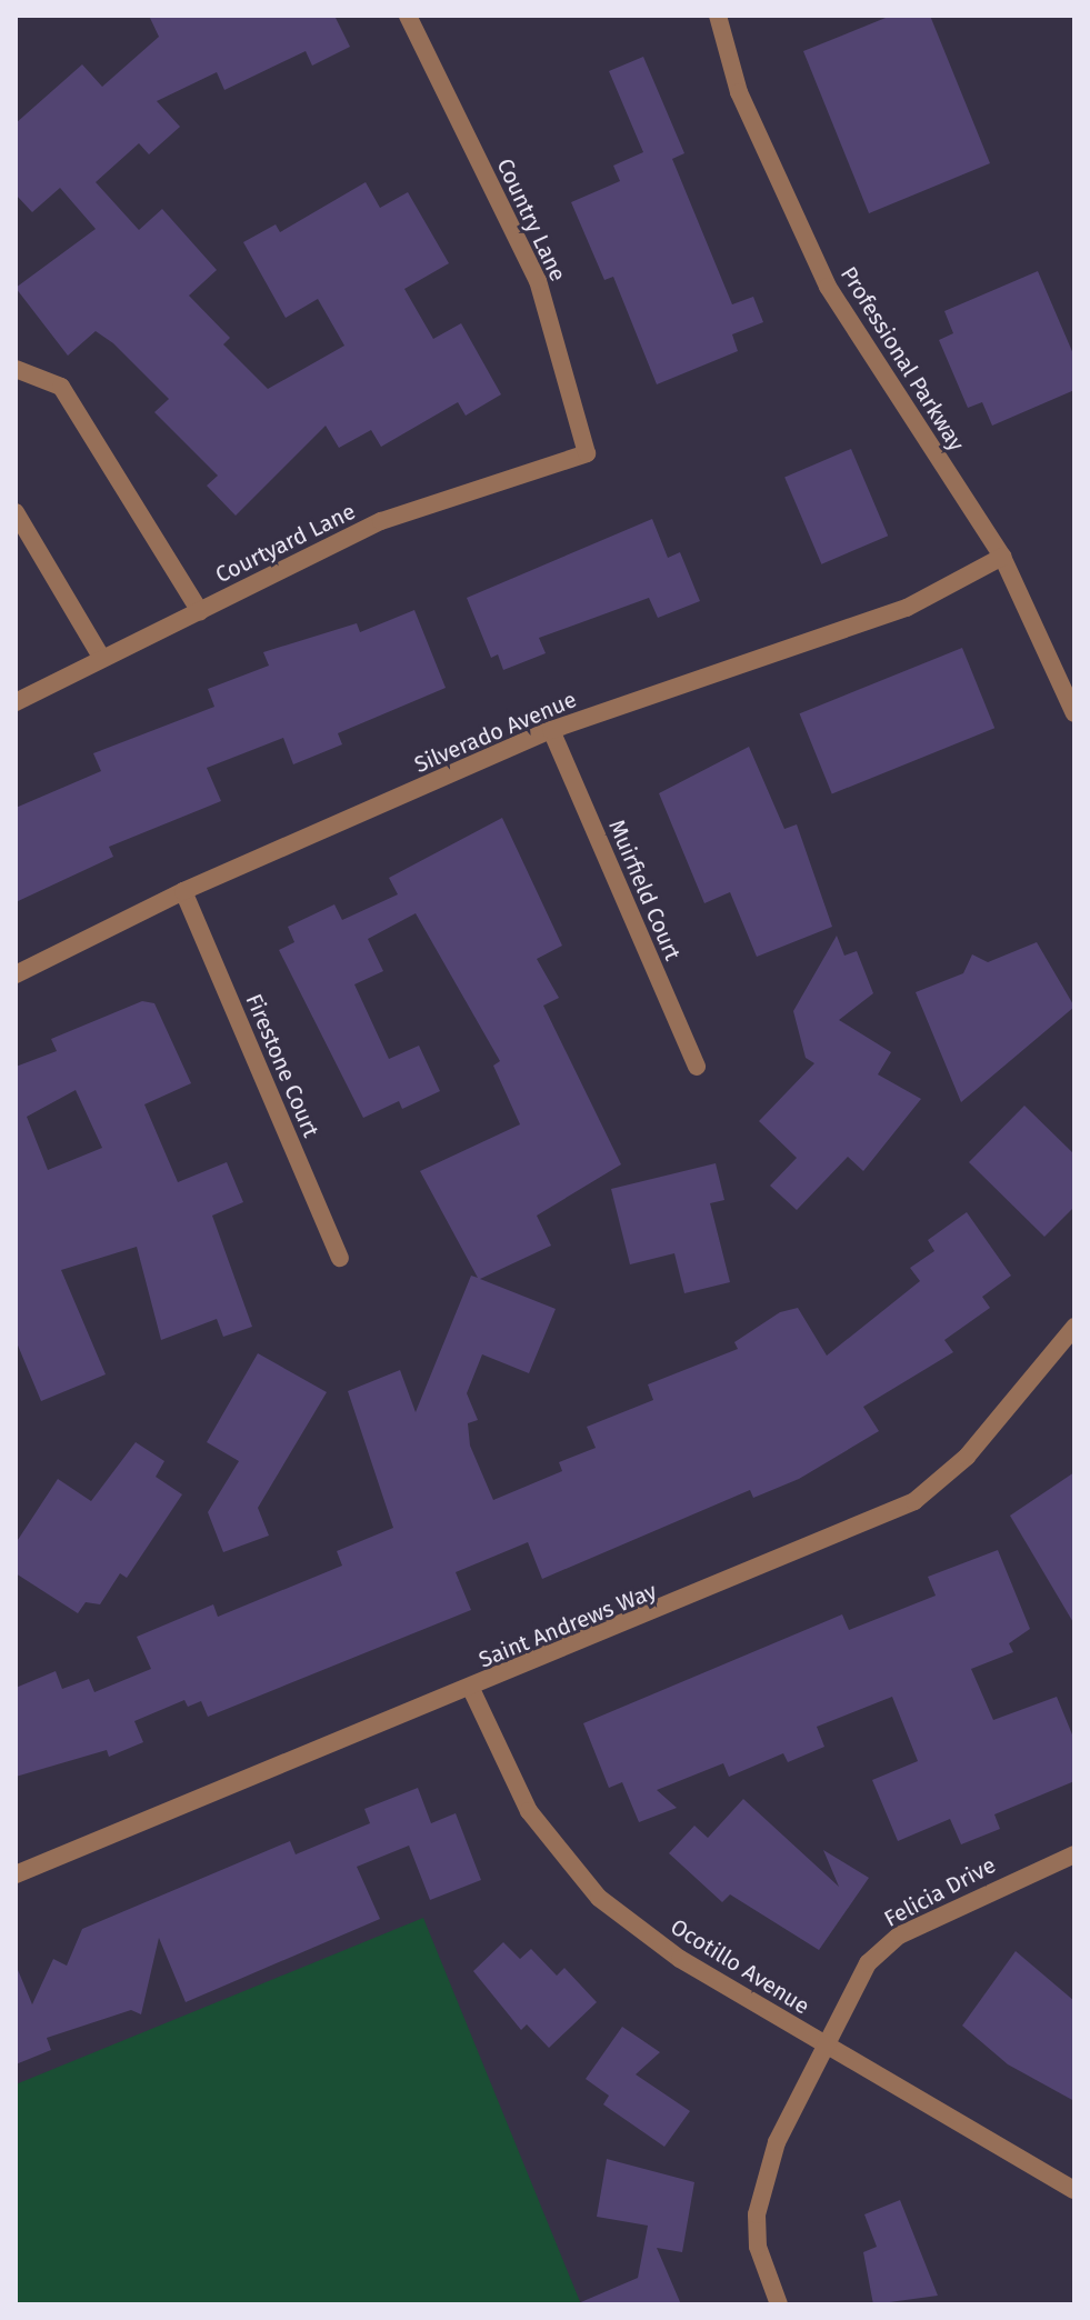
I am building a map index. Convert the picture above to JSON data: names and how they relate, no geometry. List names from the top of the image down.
{
  "streets": {
    "street": [
      "Country Lane",
      "Professional Parkway",
      "Courtyard Lane",
      "Silverado Avenue",
      "Muirfield Court",
      "Firestone Court",
      "Saint Andrews Way",
      "Felicia Drive",
      "Ocotillo Avenue"
    ]
  },
  "crossings": [
    ["Country Lane", "Courtyard Lane"],
    ["Professional Parkway", "Silverado Avenue"],
    ["Silverado Avenue", "Muirfield Court"],
    ["Silverado Avenue", "Firestone Court"],
    ["Saint Andrews Way", "Ocotillo Avenue"],
    ["Felicia Drive", "Ocotillo Avenue"]
  ]
}
